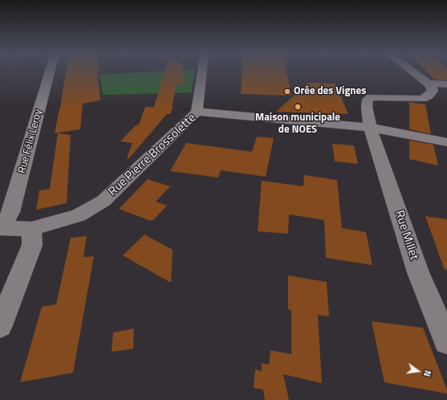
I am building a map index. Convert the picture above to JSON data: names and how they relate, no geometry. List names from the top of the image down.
{
  "streets": {
    "street": ["Rue Félix Leroy", "Rue Pierre Brossolette", "Rue Millet"]
  },
  "crossings": [
    ["Rue Félix Leroy", "Rue Pierre Brossolette"],
    ["Rue Pierre Brossolette", "Rue Millet"]
  ],
  "places": ["Orée des Vignes", "Maison municipale de NOES"],
  "north": "right"
}
